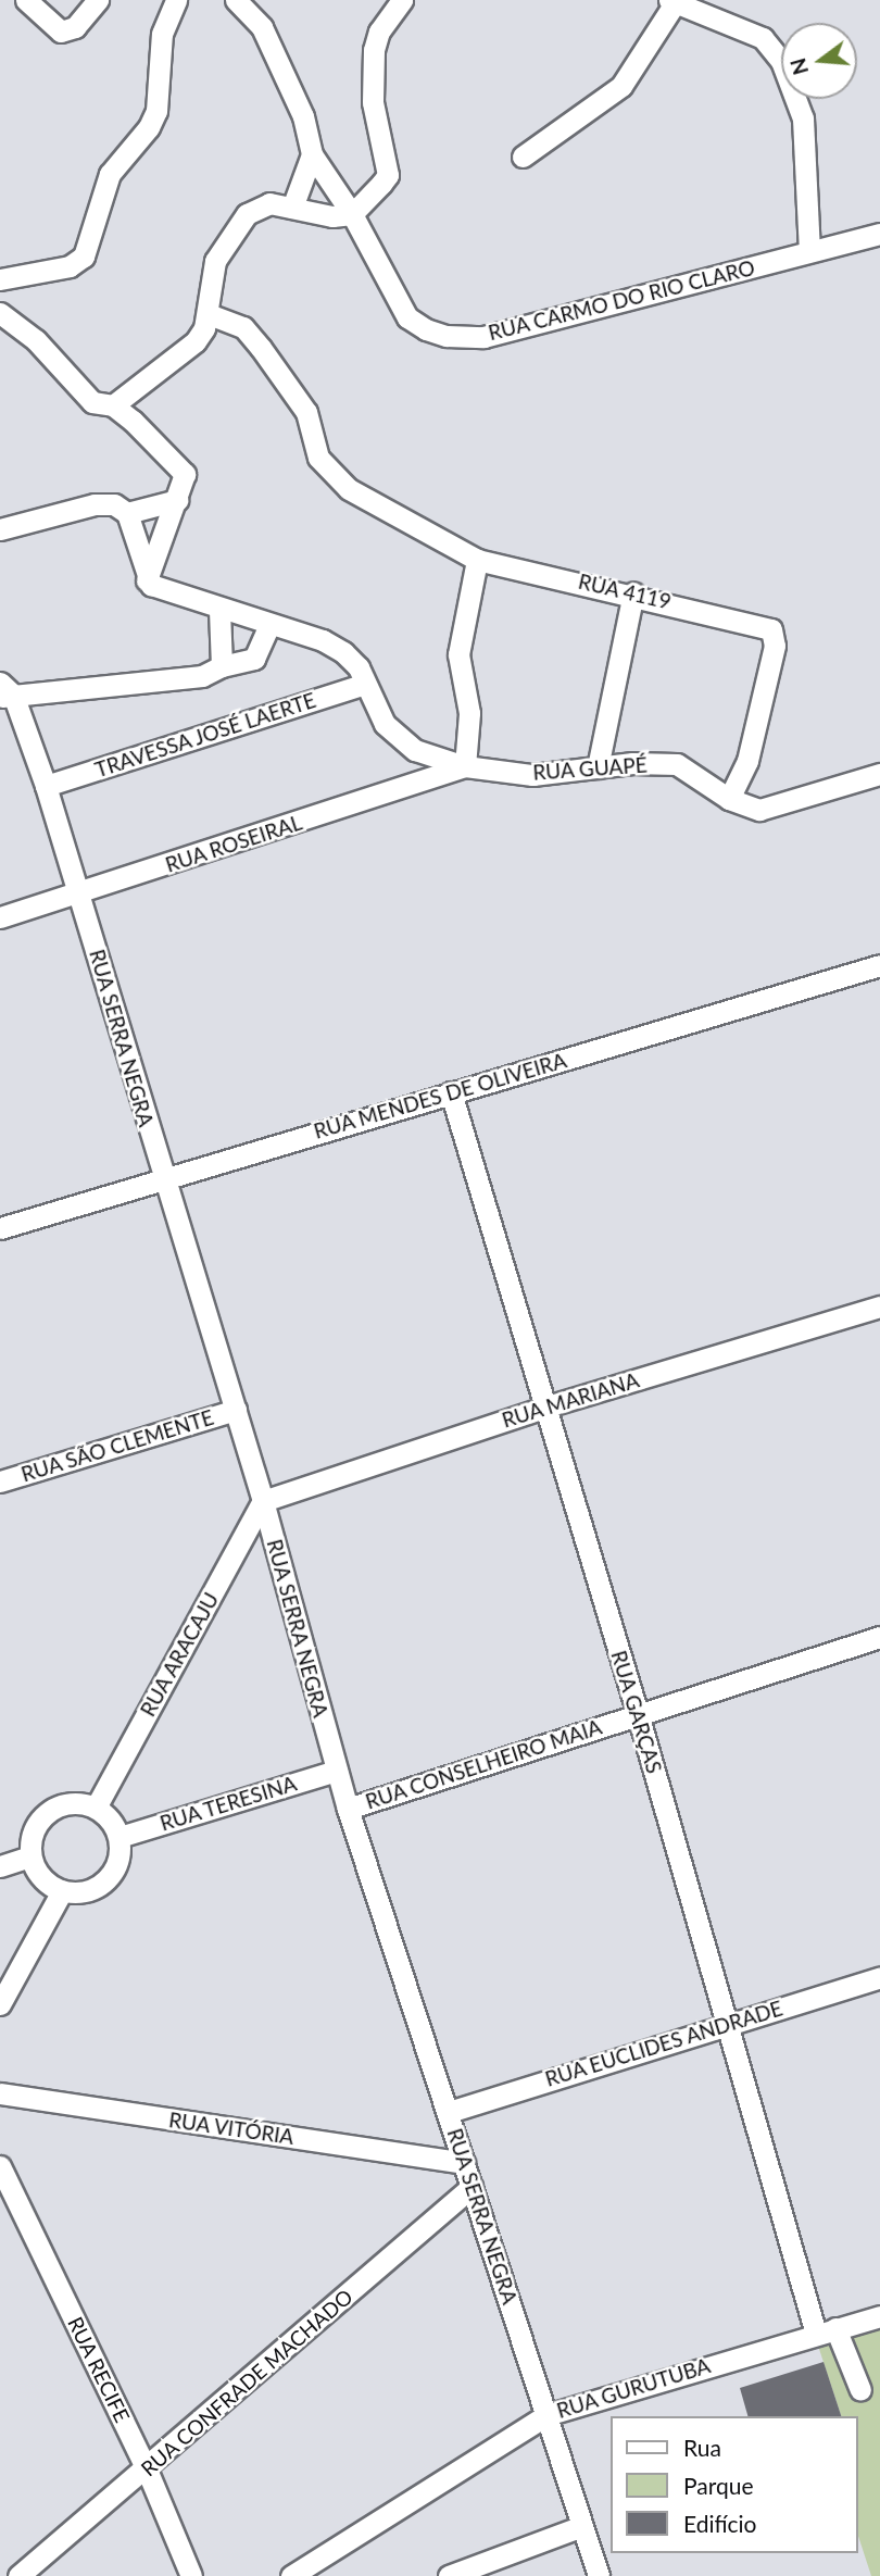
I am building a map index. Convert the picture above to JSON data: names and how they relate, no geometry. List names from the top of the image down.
{
  "streets": {
    "street": [
      "RUA CARMO DO RIO CLARO",
      "RUA 4119",
      "TRAVESSA JOSÉ LAERTE",
      "RUA GUAPÉ",
      "RUA ROSEIRAL",
      "RUA SERRA NEGRA",
      "RUA MENDES DE OLIVEIRA",
      "RUA MARIANA",
      "RUA SÃO CLEMENTE",
      "RUA ARACAJU",
      "RUA GARÇAS",
      "RUA CONSELHEIRO MAIA",
      "RUA TERESINA",
      "RUA EUCLIDES ANDRADE",
      "RUA VITÓRIA",
      "RUA RECIFE",
      "RUA CONFRADE MACHADO",
      "RUA GURUTUBA"
    ]
  },
  "crossings": [
    ["RUA 4119", "RUA GUAPÉ"],
    ["TRAVESSA JOSÉ LAERTE", "RUA GUAPÉ"],
    ["TRAVESSA JOSÉ LAERTE", "RUA SERRA NEGRA"],
    ["RUA GUAPÉ", "RUA ROSEIRAL"],
    ["RUA ROSEIRAL", "RUA SERRA NEGRA"],
    ["RUA SERRA NEGRA", "RUA MENDES DE OLIVEIRA"],
    ["RUA SERRA NEGRA", "RUA MARIANA"],
    ["RUA SERRA NEGRA", "RUA SÃO CLEMENTE"],
    ["RUA SERRA NEGRA", "RUA ARACAJU"],
    ["RUA SERRA NEGRA", "RUA CONSELHEIRO MAIA"],
    ["RUA SERRA NEGRA", "RUA TERESINA"],
    ["RUA SERRA NEGRA", "RUA EUCLIDES ANDRADE"],
    ["RUA SERRA NEGRA", "RUA VITÓRIA"],
    ["RUA SERRA NEGRA", "RUA CONFRADE MACHADO"],
    ["RUA SERRA NEGRA", "RUA GURUTUBA"],
    ["RUA MENDES DE OLIVEIRA", "RUA GARÇAS"],
    ["RUA MARIANA", "RUA ARACAJU"],
    ["RUA MARIANA", "RUA GARÇAS"],
    ["RUA ARACAJU", "RUA TERESINA"],
    ["RUA GARÇAS", "RUA CONSELHEIRO MAIA"],
    ["RUA GARÇAS", "RUA EUCLIDES ANDRADE"],
    ["RUA GARÇAS", "RUA GURUTUBA"],
    ["RUA RECIFE", "RUA CONFRADE MACHADO"]
  ],
  "legend": ["Rua", "Parque", "Edifício"],
  "north": "left"
}
